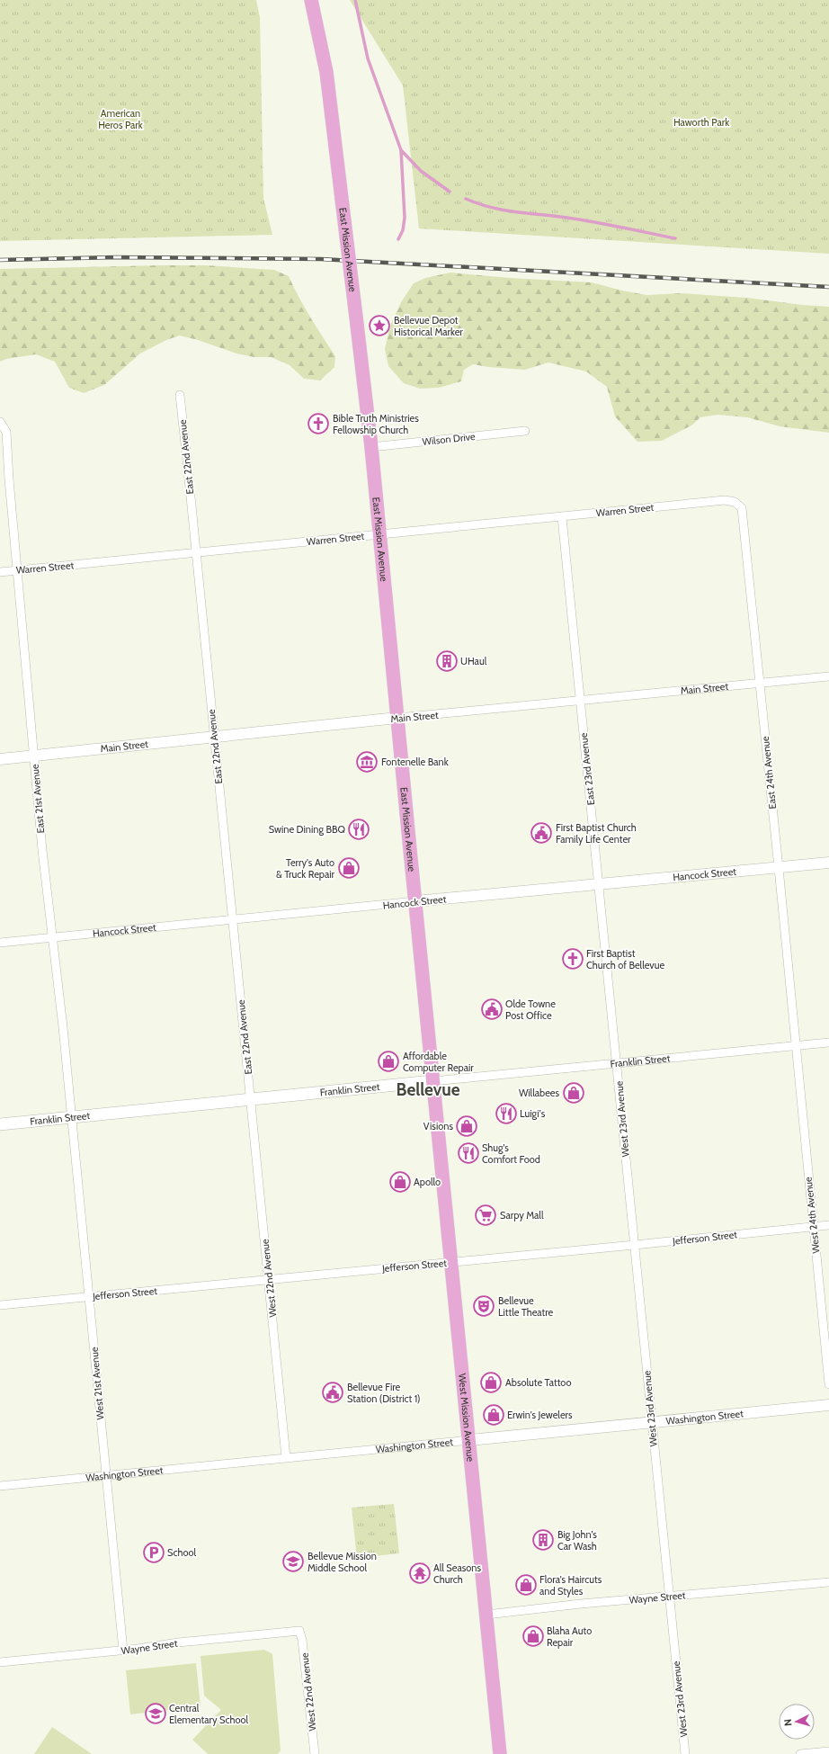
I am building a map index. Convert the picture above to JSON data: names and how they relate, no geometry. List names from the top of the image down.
{
  "streets": {
    "main road": ["East Mission Avenue", "Franklin Street", "West Mission Avenue"],
    "street": [
      "Wilson Drive",
      "East 22nd Avenue",
      "Warren Street",
      "Main Street",
      "East 23rd Avenue",
      "East 24th Avenue",
      "East 21st Avenue",
      "Hancock Street",
      "West 23rd Avenue",
      "West 24th Avenue",
      "Jefferson Street",
      "West 22nd Avenue",
      "West 21st Avenue",
      "Washington Street",
      "Wayne Street"
    ]
  },
  "crossings": [
    ["East Mission Avenue", "Wilson Drive"],
    ["East Mission Avenue", "Warren Street"],
    ["East Mission Avenue", "Main Street"],
    ["East Mission Avenue", "Hancock Street"],
    ["East Mission Avenue", "Franklin Street"],
    ["East Mission Avenue", "West Mission Avenue"],
    ["East 22nd Avenue", "Warren Street"],
    ["East 22nd Avenue", "Main Street"],
    ["East 22nd Avenue", "Hancock Street"],
    ["East 22nd Avenue", "Franklin Street"],
    ["East 22nd Avenue", "West 22nd Avenue"],
    ["Warren Street", "East 23rd Avenue"],
    ["Warren Street", "East 24th Avenue"],
    ["Warren Street", "East 21st Avenue"],
    ["Main Street", "East 23rd Avenue"],
    ["Main Street", "East 24th Avenue"],
    ["Main Street", "East 21st Avenue"],
    ["East 23rd Avenue", "Hancock Street"],
    ["East 23rd Avenue", "Franklin Street"],
    ["East 23rd Avenue", "West 23rd Avenue"],
    ["East 24th Avenue", "Hancock Street"],
    ["East 24th Avenue", "Franklin Street"],
    ["East 24th Avenue", "West 24th Avenue"],
    ["East 21st Avenue", "Hancock Street"],
    ["East 21st Avenue", "Franklin Street"],
    ["East 21st Avenue", "West 21st Avenue"],
    ["Franklin Street", "West 23rd Avenue"],
    ["Franklin Street", "West 24th Avenue"],
    ["Franklin Street", "West 22nd Avenue"],
    ["Franklin Street", "West 21st Avenue"],
    ["Franklin Street", "West Mission Avenue"],
    ["West 23rd Avenue", "Jefferson Street"],
    ["West 23rd Avenue", "Washington Street"],
    ["West 23rd Avenue", "Wayne Street"],
    ["West 24th Avenue", "Jefferson Street"],
    ["Jefferson Street", "West 22nd Avenue"],
    ["Jefferson Street", "West 21st Avenue"],
    ["Jefferson Street", "West Mission Avenue"],
    ["West 22nd Avenue", "Washington Street"],
    ["West 22nd Avenue", "Wayne Street"],
    ["West 21st Avenue", "Washington Street"],
    ["West 21st Avenue", "Wayne Street"],
    ["Washington Street", "West Mission Avenue"],
    ["West Mission Avenue", "Wayne Street"]
  ],
  "districts": ["Bellevue"],
  "parks": ["American Heros Park", "Haworth Park"],
  "places": {
    "place": ["Bellevue Depot Historical Marker"],
    "church": ["Bible Truth Ministries Fellowship Church", "First Baptist Church of Bellevue"],
    "building": ["UHaul", "Big John's Car Wash"],
    "museum": ["Fontenelle Bank"],
    "restaurant": ["Swine Dining BBQ", "Luigi's", "Shug's Comfort Food"],
    "public building": ["First Baptist Church Family Life Center", "Olde Towne Post Office", "Bellevue Fire Station (District 1)"],
    "shop": [
      "Terry's Auto & Truck Repair",
      "Affordable Computer Repair",
      "Willabees",
      "Visions",
      "Apollo",
      "Absolute Tattoo",
      "Erwin's Jewelers",
      "Flora's Haircuts and Styles",
      "Blaha Auto Repair"
    ],
    "supermarket": ["Sarpy Mall"],
    "theatre": ["Bellevue Little Theatre"],
    "parking": ["School"],
    "school or university": ["Bellevue Mission Middle School", "Central Elementary School"],
    "temple": ["All Seasons Church"]
  },
  "north": "left"
}
